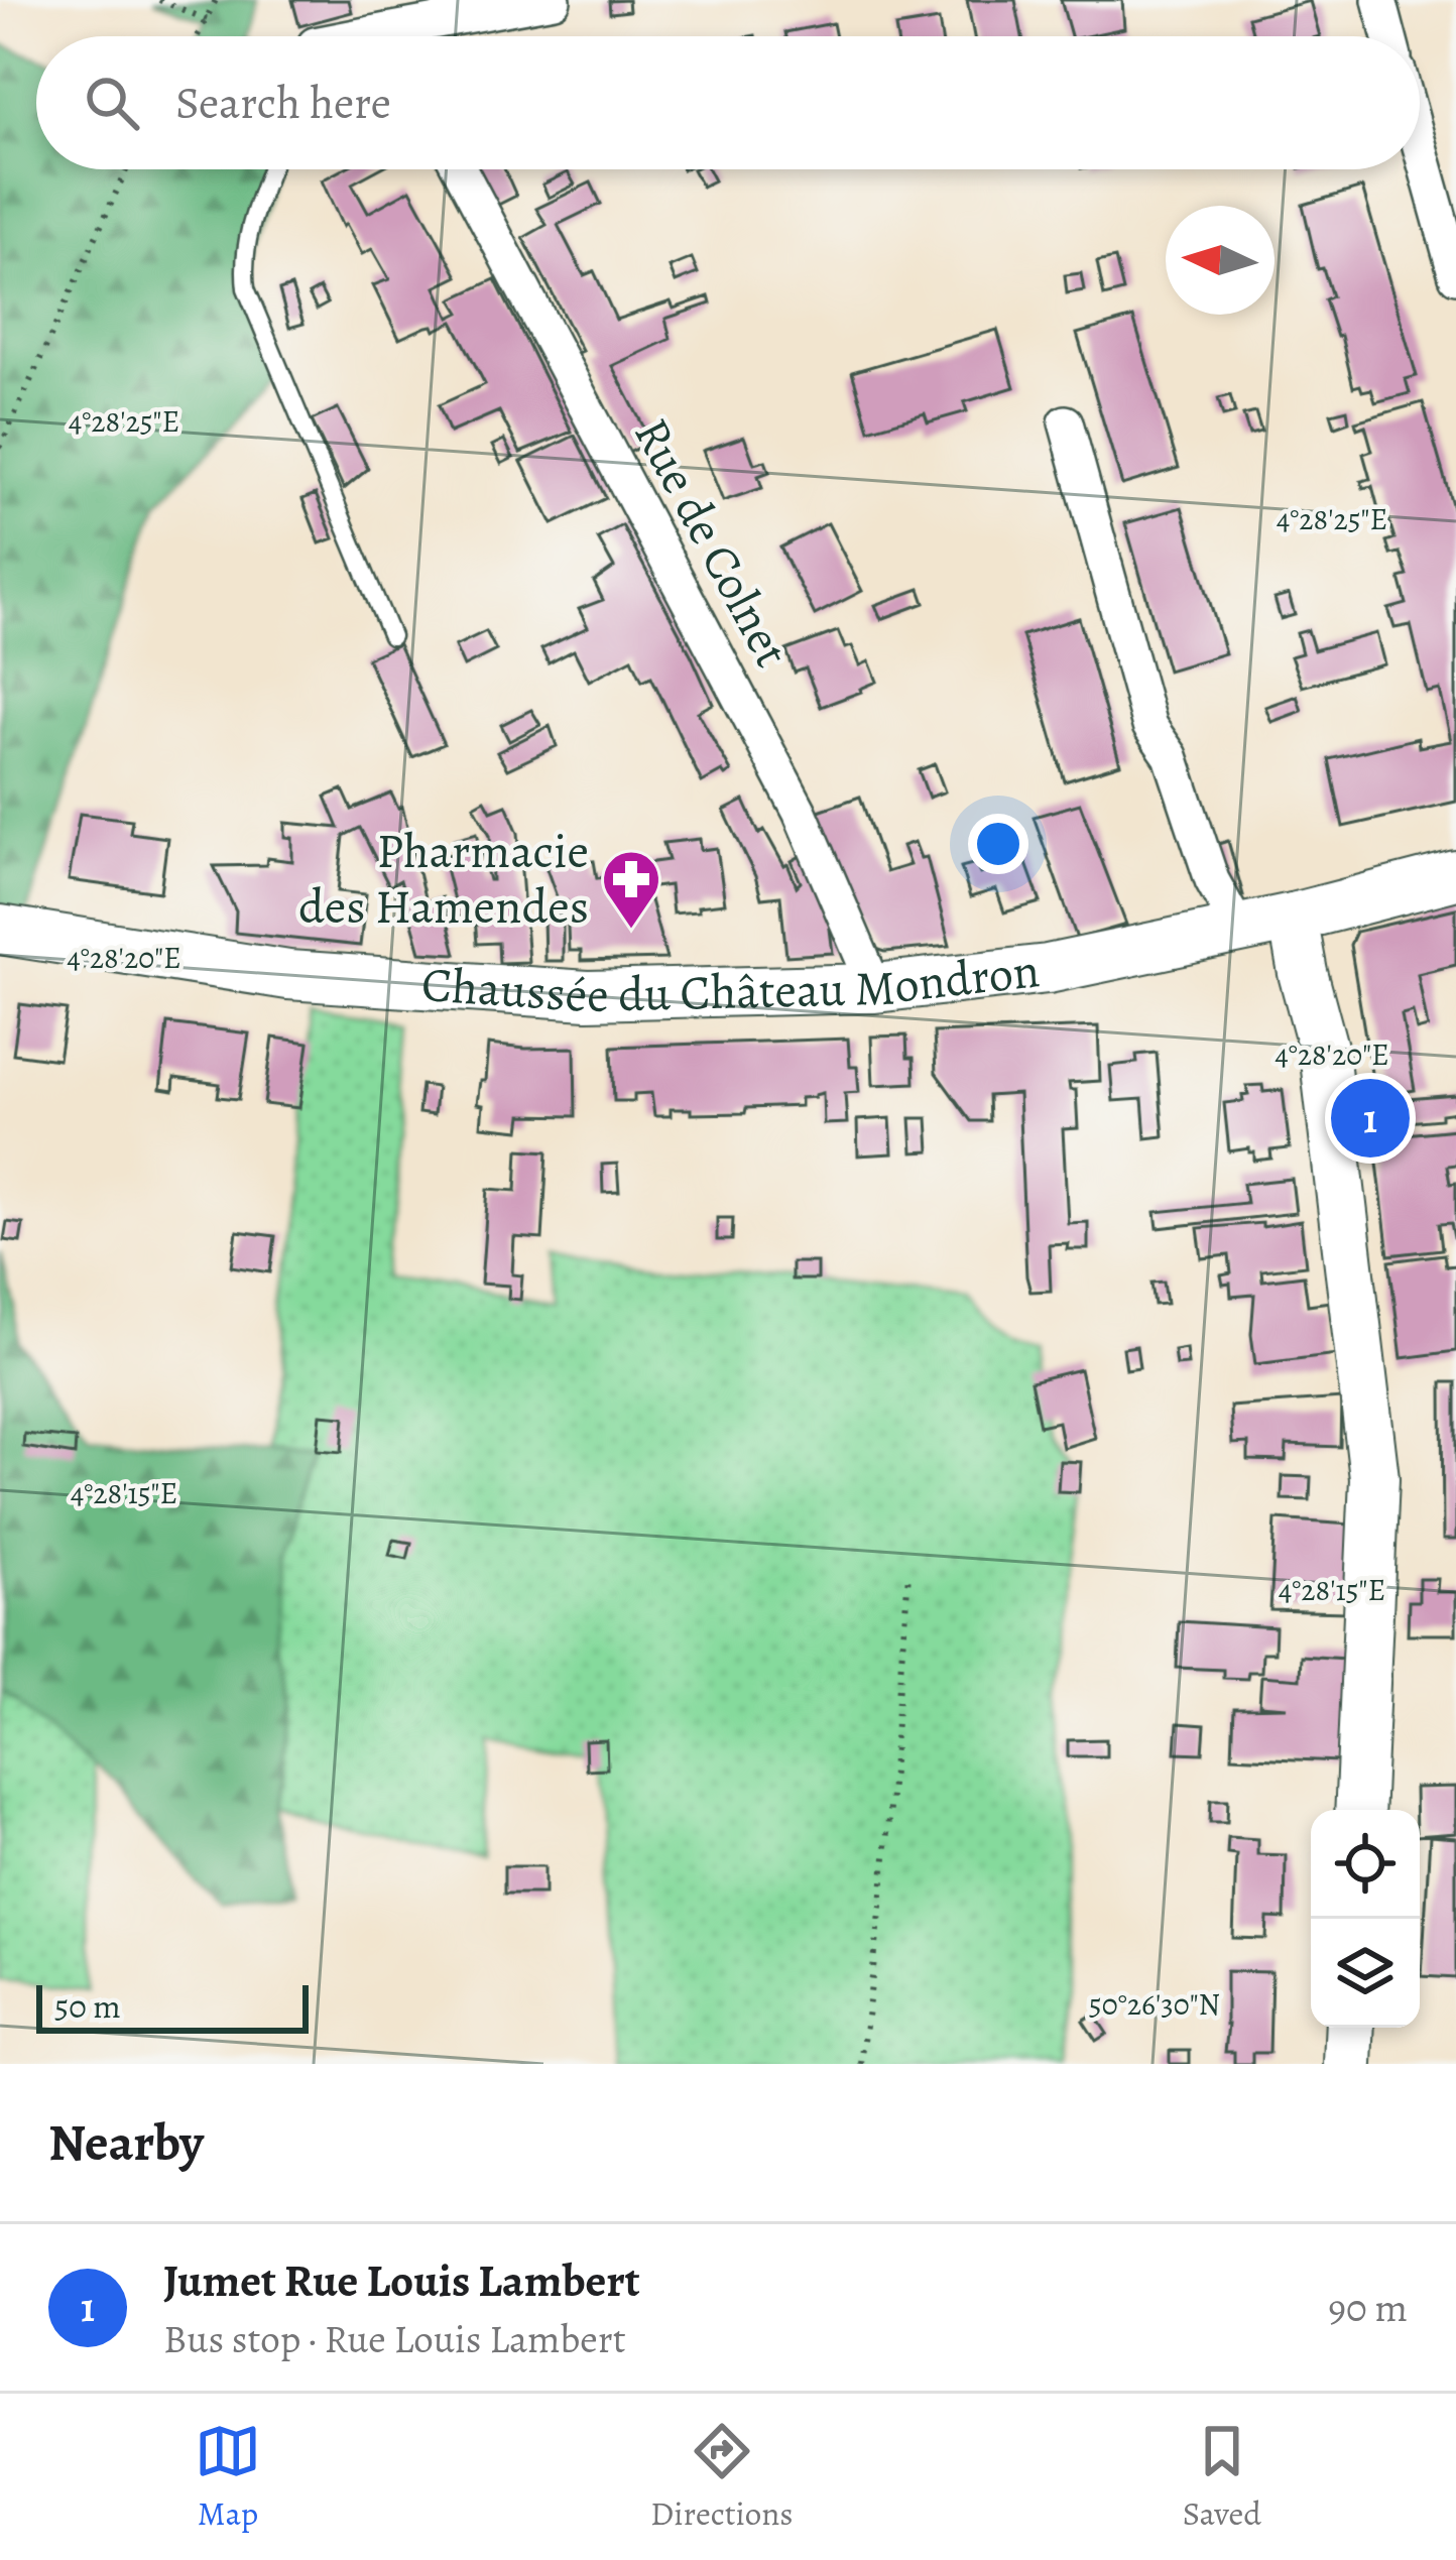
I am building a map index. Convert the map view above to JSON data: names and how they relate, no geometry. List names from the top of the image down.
{
  "streets": {
    "main road": ["Chaussée du Château Mondron"],
    "street": ["Rue de Colnet"]
  },
  "crossings": [
    ["Rue de Colnet", "Chaussée du Château Mondron"]
  ],
  "places": {
    "pharmacy": ["Pharmacie des Hamendes"]
  },
  "scale_bar": "50 m",
  "north": "left",
  "page": {
    "search": "Search here",
    "pins": "1",
    "scale": "50 m",
    "heading": "Nearby",
    "list": [
      {
        "mark": "1",
        "name": "Jumet Rue Louis Lambert",
        "note": "Bus stop · Rue Louis Lambert",
        "value": "90 m"
      }
    ],
    "nav": ["Map", "Directions", "Saved"]
  },
  "coordinates": [
    "4°28'25\"E",
    "4°28'20\"E",
    "4°28'15\"E",
    "50°26'30\"N"
  ]
}
